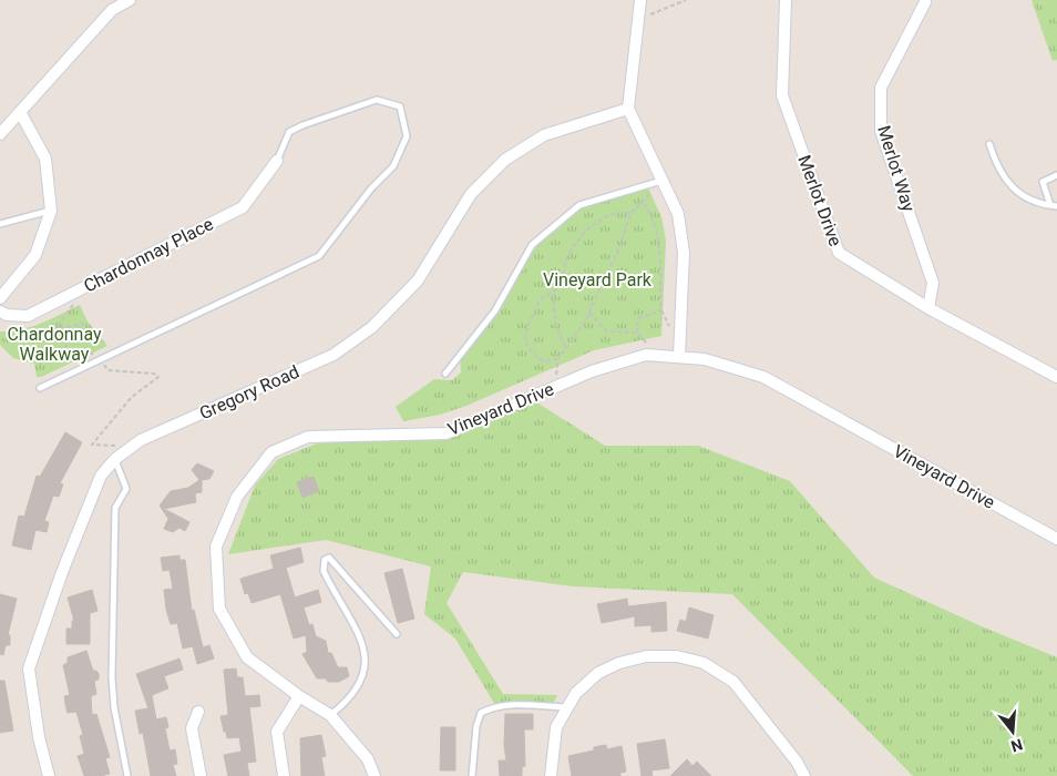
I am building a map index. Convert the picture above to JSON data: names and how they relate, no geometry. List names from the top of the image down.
{
  "streets": {
    "street": [
      "Merlot Way",
      "Merlot Drive",
      "Chardonnay Place",
      "Gregory Road",
      "Vineyard Drive"
    ]
  },
  "crossings": [
    ["Merlot Way", "Merlot Drive"]
  ],
  "parks": ["Vineyard Park", "Chardonnay Walkway"],
  "north": "bottom"
}
